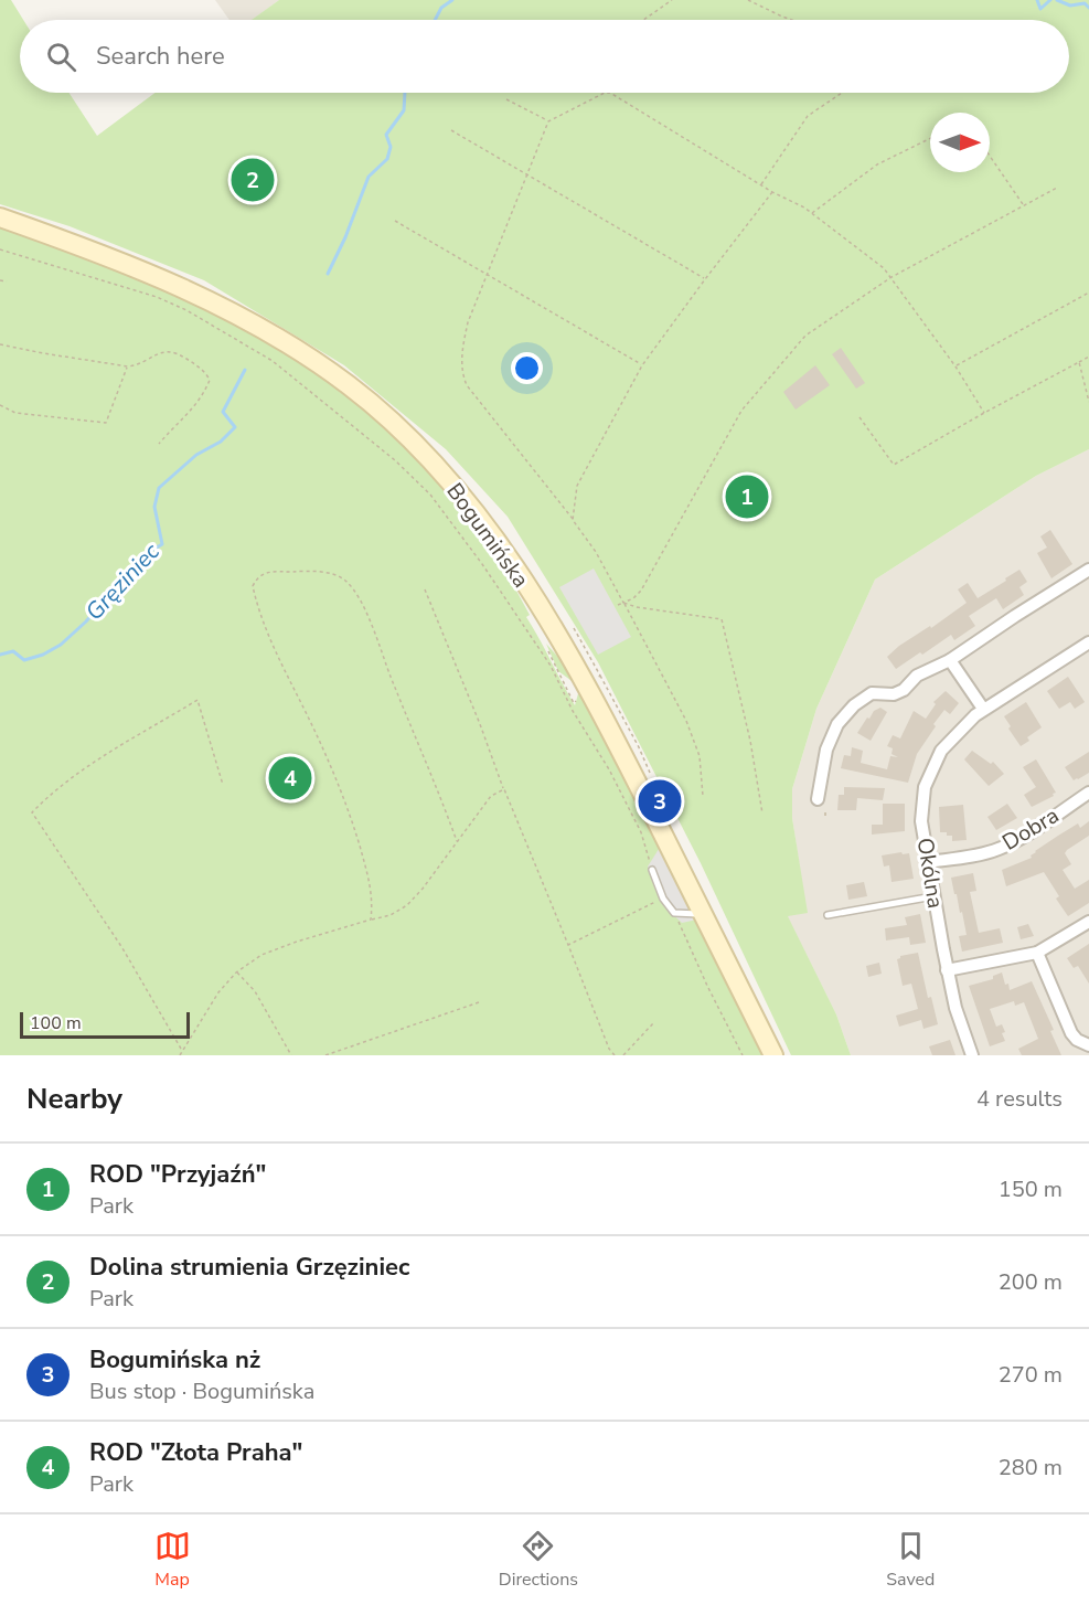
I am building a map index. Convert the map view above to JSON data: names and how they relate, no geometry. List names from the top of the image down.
{
  "streets": {
    "street": ["Bogumińska", "Dobra", "Okólna"]
  },
  "crossings": [
    ["Dobra", "Okólna"]
  ],
  "water": ["Gręziniec"],
  "scale_bar": "100 m",
  "north": "right",
  "page": {
    "search": "Search here",
    "pins": [
      "2",
      "1",
      "4",
      "3"
    ],
    "scale": "100 m",
    "heading": ["Nearby", "4 results"],
    "list": [
      {
        "mark": "1",
        "name": "ROD \"Przyjaźń\"",
        "note": "Park",
        "value": "150 m"
      },
      {
        "mark": "2",
        "name": "Dolina strumienia Grzęziniec",
        "note": "Park",
        "value": "200 m"
      },
      {
        "mark": "3",
        "name": "Bogumińska nż",
        "note": "Bus stop · Bogumińska",
        "value": "270 m"
      },
      {
        "mark": "4",
        "name": "ROD \"Złota Praha\"",
        "note": "Park",
        "value": "280 m"
      }
    ],
    "nav": ["Map", "Directions", "Saved"]
  }
}
